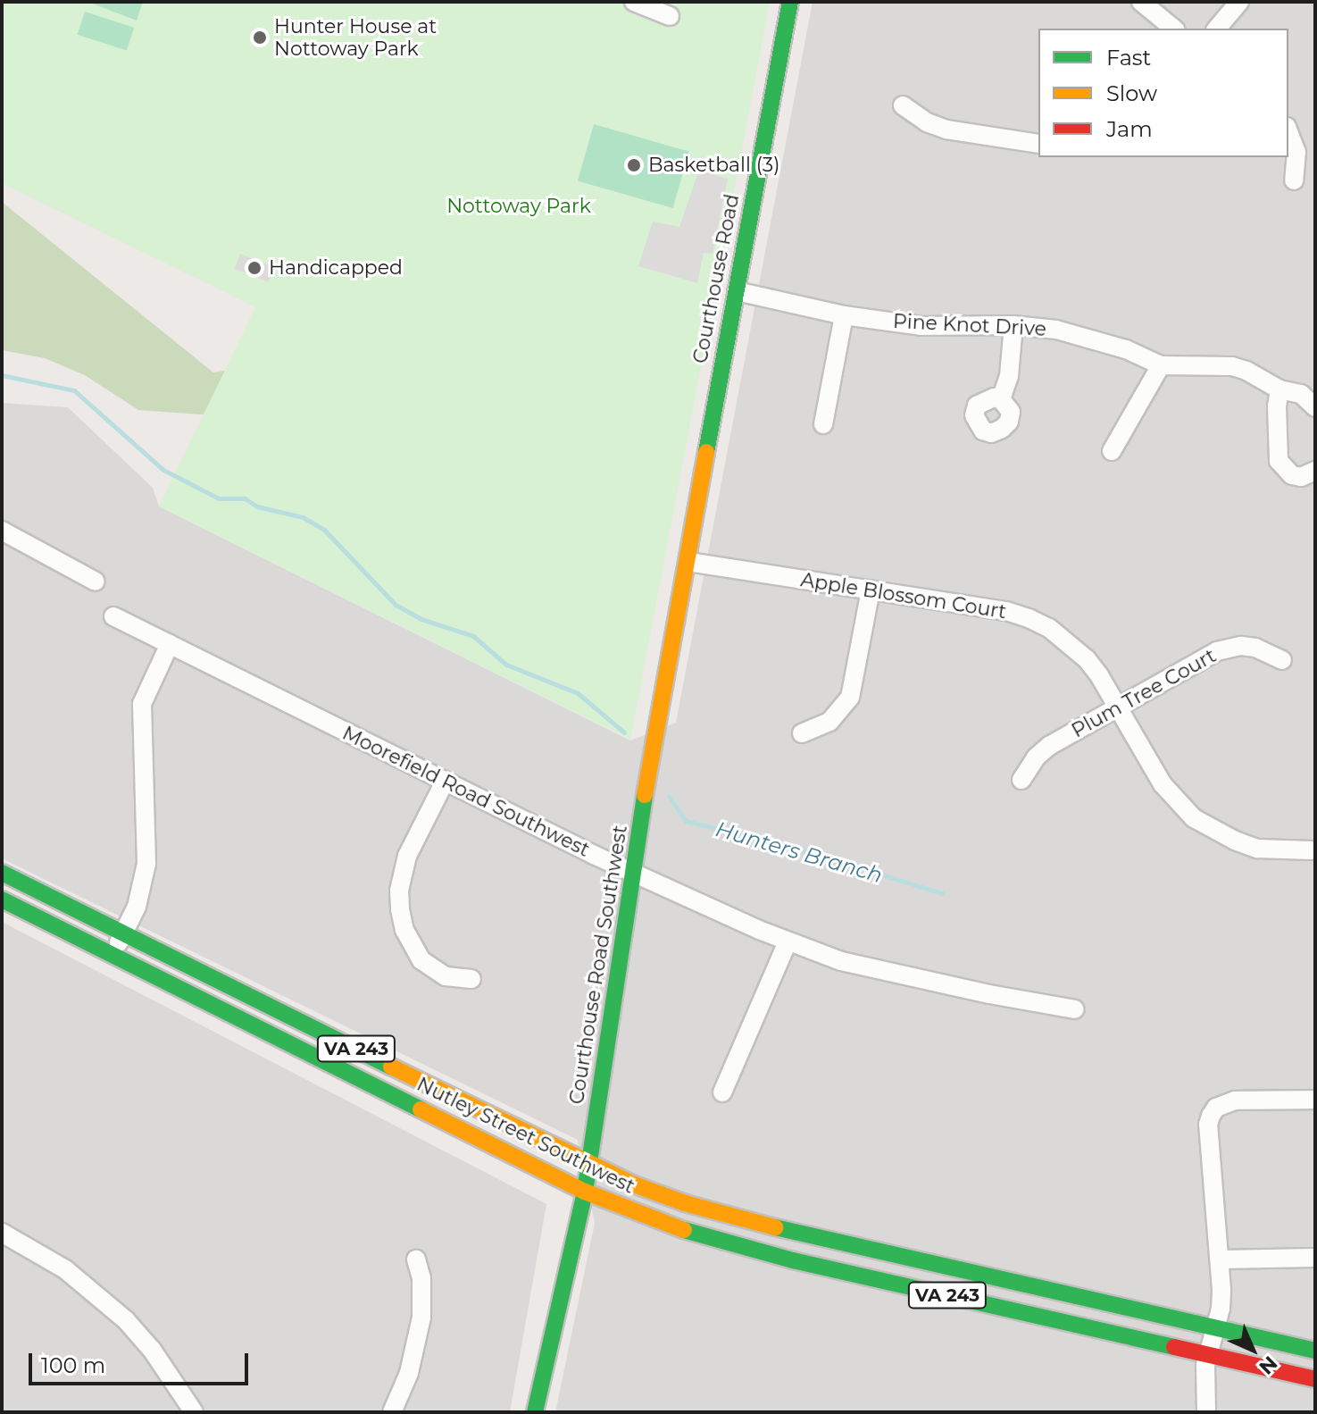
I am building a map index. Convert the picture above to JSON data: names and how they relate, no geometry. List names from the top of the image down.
{
  "streets": {
    "main road": [
      "Courthouse Road",
      "Courthouse Road Southwest",
      "VA 243",
      "Nutley Street Southwest"
    ],
    "street": [
      "Pine Knot Drive",
      "Apple Blossom Court",
      "Plum Tree Court",
      "Moorefield Road Southwest"
    ]
  },
  "crossings": [
    ["Courthouse Road", "Pine Knot Drive"],
    ["Courthouse Road", "Courthouse Road Southwest"],
    ["Apple Blossom Court", "Plum Tree Court"],
    ["Apple Blossom Court", "Courthouse Road Southwest"],
    ["Moorefield Road Southwest", "Courthouse Road Southwest"],
    ["Courthouse Road Southwest", "Nutley Street Southwest"]
  ],
  "water": ["Hunters Branch"],
  "parks": ["Nottoway Park"],
  "places": ["Hunter House at Nottoway Park", "Basketball (3)", "Handicapped"],
  "legend": ["Fast", "Slow", "Jam"],
  "scale_bar": "100 m",
  "north": "bottom right"
}
